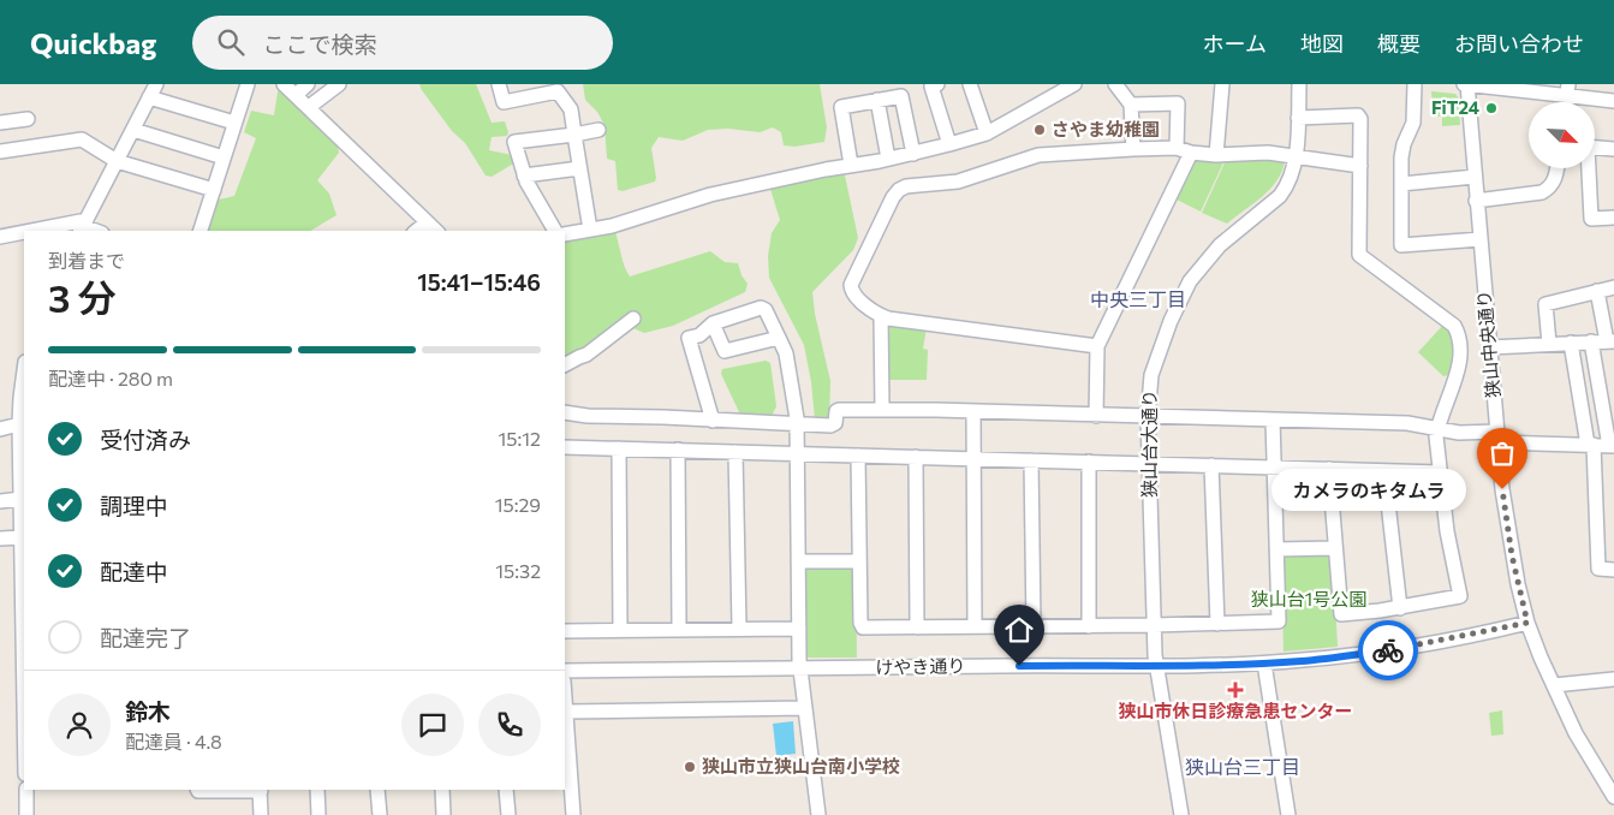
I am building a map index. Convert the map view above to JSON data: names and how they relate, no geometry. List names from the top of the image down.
{
  "streets": {
    "street": ["狭山中央通り", "狭山台大通り", "けやき通り"]
  },
  "crossings": [
    ["狭山中央通り", "けやき通り"],
    ["狭山台大通り", "けやき通り"]
  ],
  "districts": ["中央三丁目", "狭山台三丁目"],
  "parks": ["狭山台1号公園"],
  "places": {
    "other": [
      "FiT24",
      "さやま幼稚園",
      "カメラのキタムラ",
      "狭山市立狭山台南小学校"
    ],
    "health": ["狭山市休日診療急患センター"]
  },
  "north": "bottom right",
  "page": {
    "header": "Quickbag",
    "search": "ここで検索",
    "nav": [
      "ホーム",
      "地図",
      "概要",
      "お問い合わせ"
    ],
    "heading": ["3 分", "到着まで", "15:41–15:46"],
    "panel": ["鈴木", "配達員 · 4.8"],
    "bar": "配達中 · 280 m",
    "list": [
      ["受付済み", "15:12"],
      ["調理中", "15:29"],
      ["配達中", "15:32"],
      "配達完了"
    ],
    "bubble": "カメラのキタムラ"
  }
}
